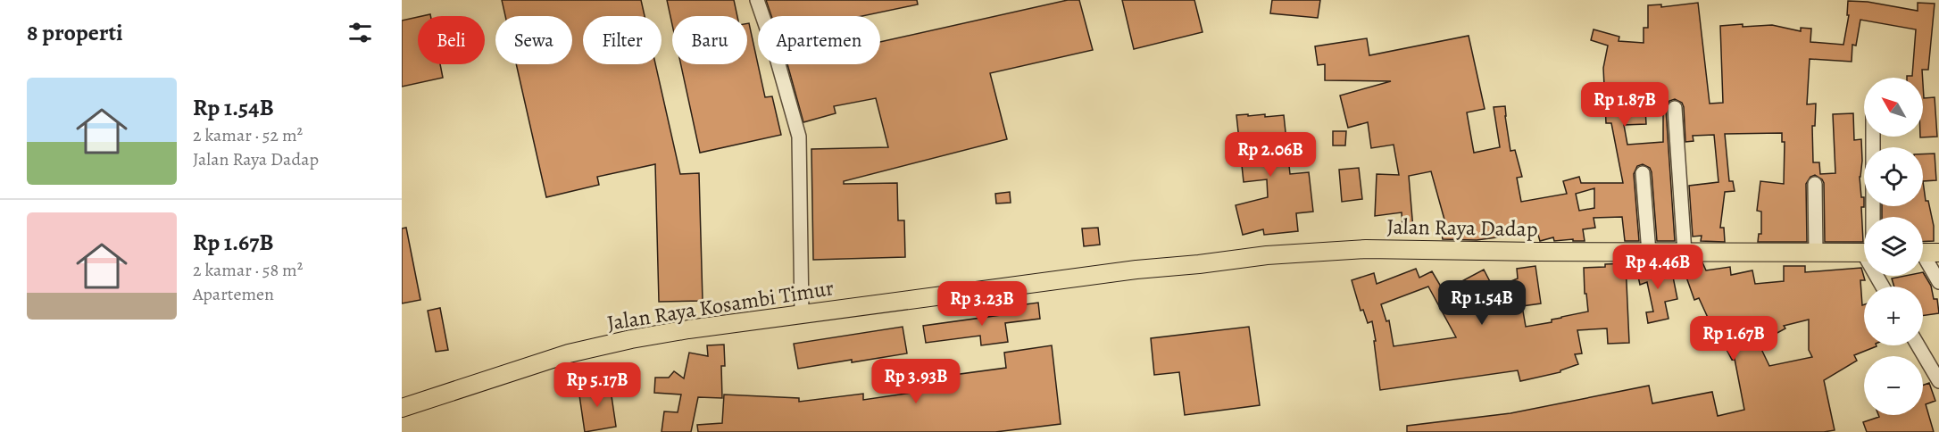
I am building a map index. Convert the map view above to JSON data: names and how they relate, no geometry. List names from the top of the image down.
{
  "streets": {
    "main road": ["Jalan Raya Dadap", "Jalan Raya Kosambi Timur"]
  },
  "crossings": [
    ["Jalan Raya Dadap", "Jalan Raya Kosambi Timur"]
  ],
  "north": "top left",
  "page": {
    "heading": "8 properti",
    "chip": [
      "Beli",
      "Sewa",
      "Filter",
      "Baru",
      "Apartemen"
    ],
    "list": [
      {
        "name": "Rp 1.54B",
        "note": "2 kamar · 52 m² · Jalan Raya Dadap"
      },
      {
        "name": "Rp 1.67B",
        "note": "2 kamar · 58 m² · Apartemen"
      }
    ],
    "map_buttons": ["+", "−"],
    "price": [
      "Rp 1.87B",
      "Rp 2.06B",
      "Rp 4.46B",
      "Rp 1.54B",
      "Rp 3.23B",
      "Rp 1.67B",
      "Rp 3.93B",
      "Rp 5.17B"
    ]
  }
}
